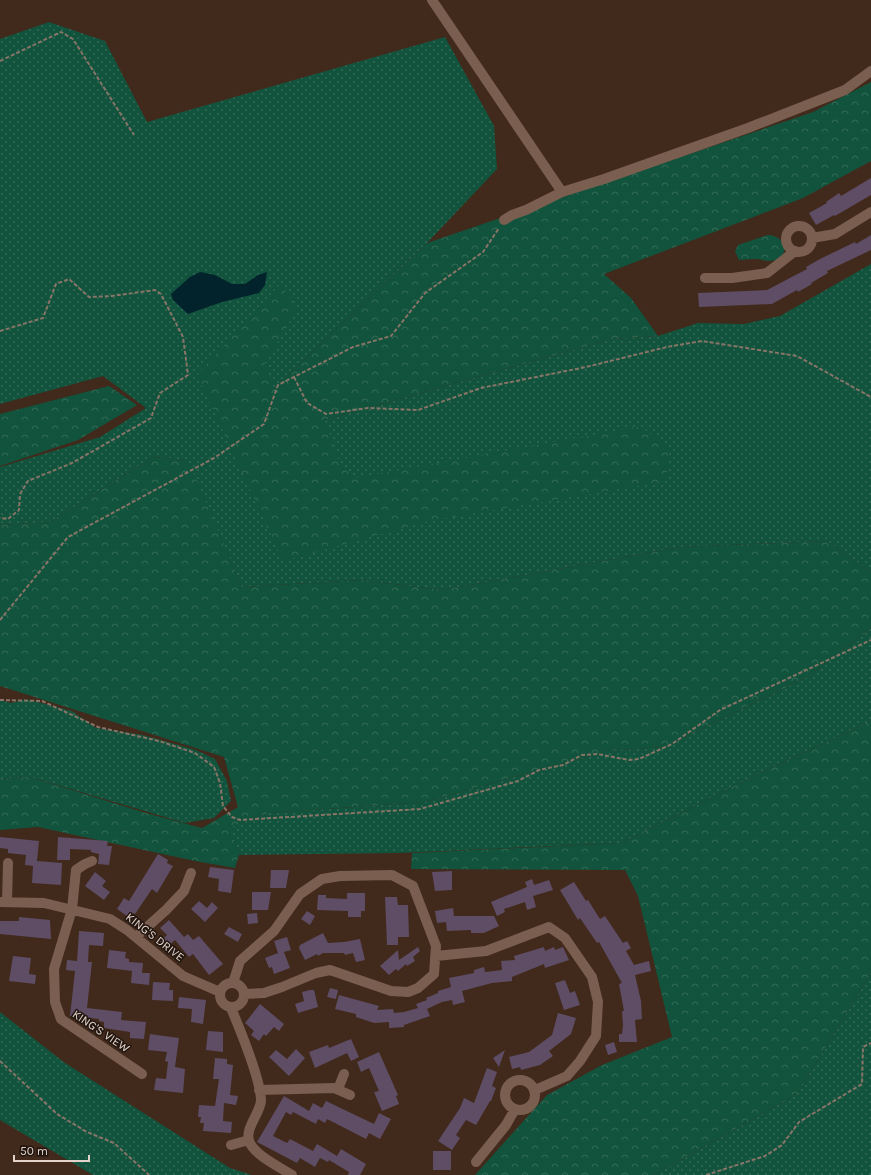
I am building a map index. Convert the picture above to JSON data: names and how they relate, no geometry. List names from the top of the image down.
{
  "streets": {
    "street": ["KING'S DRIVE", "KING'S VIEW"]
  },
  "crossings": [
    ["KING'S DRIVE", "KING'S VIEW"]
  ],
  "scale_bar": "50 m"
}
